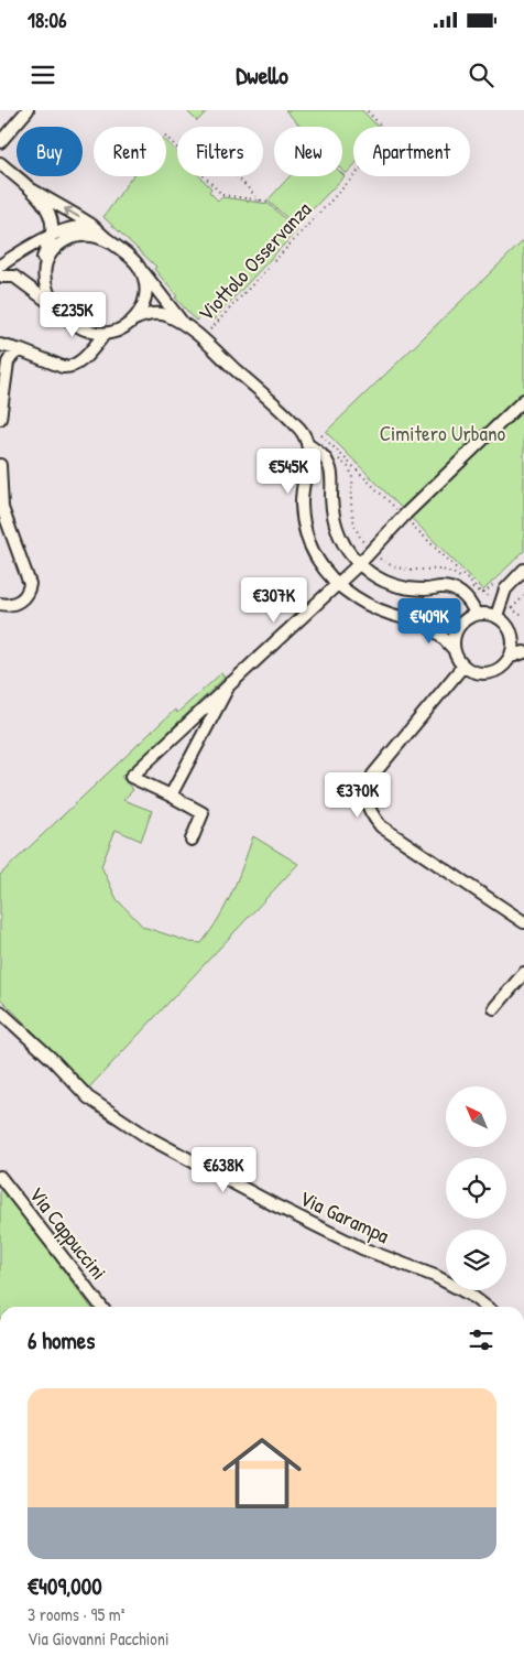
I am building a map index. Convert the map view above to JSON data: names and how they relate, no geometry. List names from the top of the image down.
{
  "streets": {
    "street": ["Via Garampa", "Via Cappuccini"],
    "path": ["Viottolo Osservanza"]
  },
  "parks": ["Cimitero Urbano"],
  "north": "top left",
  "page": {
    "status": "18:06",
    "header": "Dwello",
    "chip": [
      "Buy",
      "Rent",
      "Filters",
      "New",
      "Apartment"
    ],
    "price": [
      "€235K",
      "€545K",
      "€307K",
      "€409K",
      "€370K",
      "€638K"
    ],
    "heading": "6 homes",
    "list": [
      {
        "name": "€409,000",
        "note": "3 rooms · 95 m² · Via Giovanni Pacchioni"
      }
    ]
  }
}
